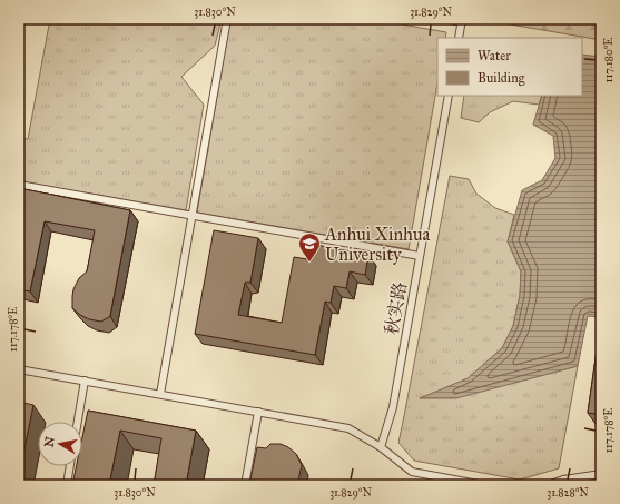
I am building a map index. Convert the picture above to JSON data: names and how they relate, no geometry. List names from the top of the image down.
{
  "streets": {
    "lane": ["秋实路"]
  },
  "places": {
    "school or university": ["Anhui Xinhua University"]
  },
  "legend": ["Water", "Building"],
  "north": "left",
  "coordinates": [
    "31.830°N",
    "31.829°N",
    "117.180°E",
    "117.178°E",
    "31.828°N"
  ]
}
